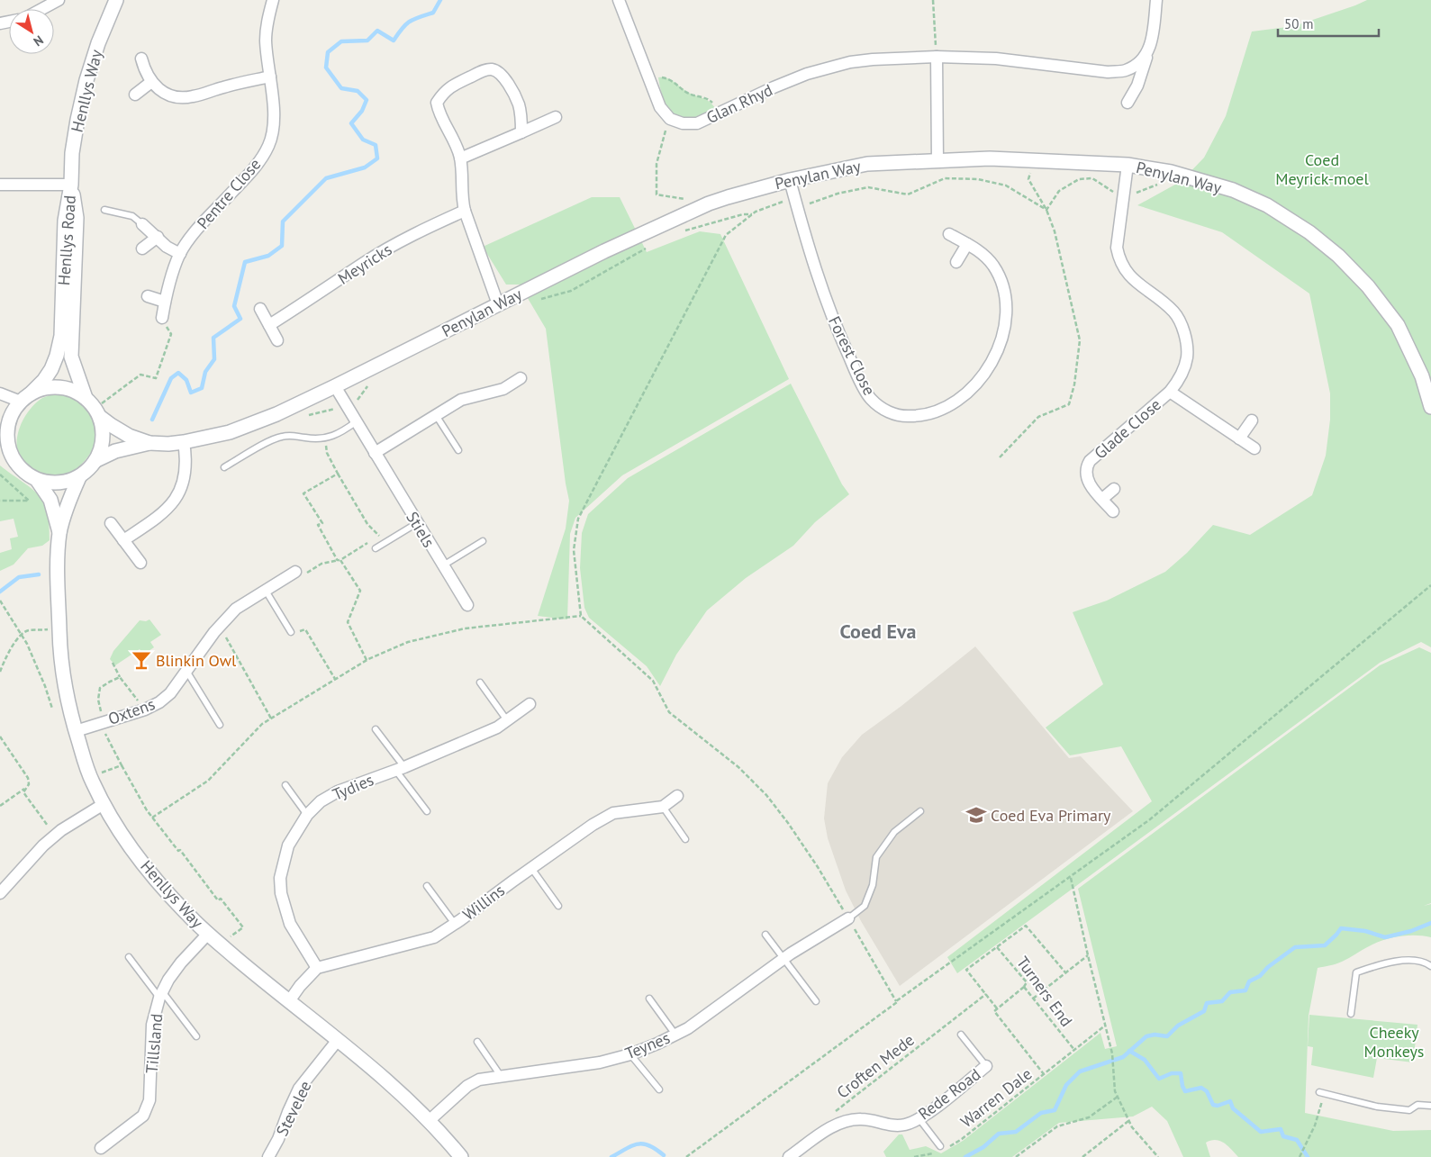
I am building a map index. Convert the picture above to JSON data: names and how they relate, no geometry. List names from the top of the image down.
{
  "streets": {
    "street": [
      "Henllys Way",
      "Glan Rhyd",
      "Penylan Way",
      "Pentre Close",
      "Henllys Road",
      "Meyricks",
      "Forest Close",
      "Glade Close",
      "Stiels",
      "Oxtens",
      "Tydies",
      "Willins",
      "Tillsland",
      "Teynes",
      "Rede Road",
      "Stevelee"
    ],
    "path": ["Turners End", "Croften Mede", "Warren Dale"]
  },
  "crossings": [
    ["Henllys Way", "Henllys Road"],
    ["Henllys Way", "Oxtens"],
    ["Henllys Way", "Tillsland"],
    ["Henllys Way", "Teynes"],
    ["Henllys Way", "Stevelee"],
    ["Penylan Way", "Henllys Road"],
    ["Penylan Way", "Forest Close"],
    ["Penylan Way", "Glade Close"],
    ["Penylan Way", "Stiels"],
    ["Tydies", "Willins"],
    ["Turners End", "Warren Dale"]
  ],
  "districts": ["Coed Eva"],
  "parks": ["Coed Meyrick-moel", "Cheeky Monkeys"],
  "places": {
    "bar": ["Blinkin Owl"],
    "school or university": ["Coed Eva Primary"]
  },
  "scale_bar": "50 m",
  "north": "bottom right"
}
